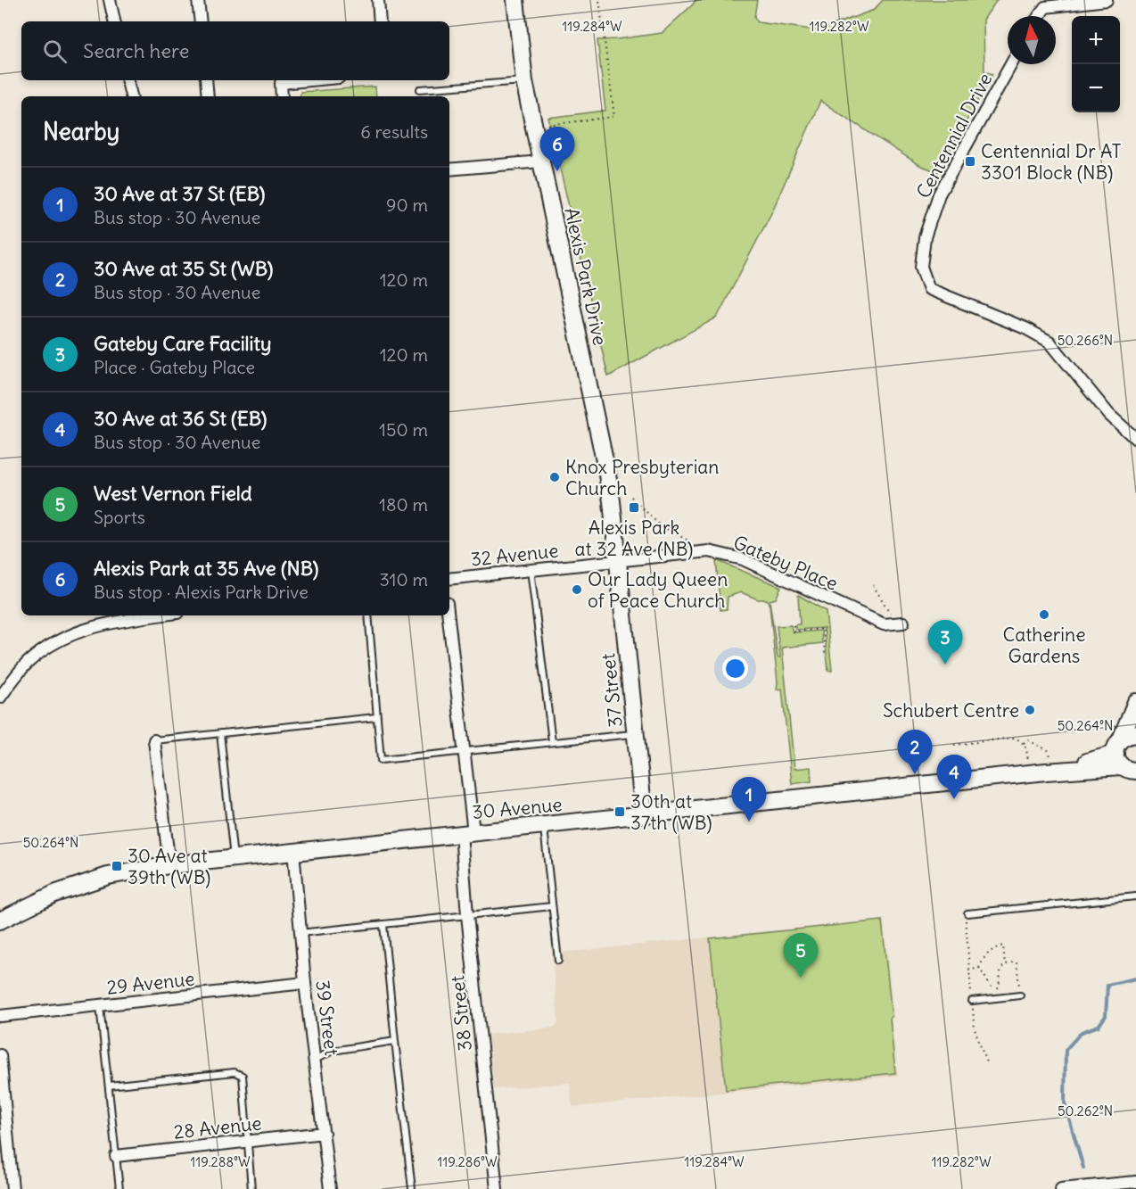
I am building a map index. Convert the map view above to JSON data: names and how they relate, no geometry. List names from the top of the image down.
{
  "streets": {
    "street": [
      "Centennial Drive",
      "Alexis Park Drive",
      "32 Avenue",
      "Gateby Place",
      "37 Street",
      "30 Avenue",
      "29 Avenue",
      "38 Street",
      "39 Street",
      "28 Avenue"
    ]
  },
  "crossings": [
    ["Alexis Park Drive", "32 Avenue"],
    ["Alexis Park Drive", "Gateby Place"],
    ["Alexis Park Drive", "37 Street"],
    ["32 Avenue", "Gateby Place"],
    ["32 Avenue", "37 Street"],
    ["Gateby Place", "37 Street"],
    ["37 Street", "30 Avenue"],
    ["30 Avenue", "38 Street"],
    ["30 Avenue", "39 Street"],
    ["29 Avenue", "39 Street"],
    ["39 Street", "28 Avenue"]
  ],
  "places": {
    "transit": [
      "Centennial Dr AT 3301 Block (NB)",
      "Alexis Park at 32 Ave (NB)",
      "30th at 37th (WB)",
      "30 Ave at 39th (WB)"
    ],
    "other": [
      "Knox Presbyterian Church",
      "Our Lady Queen of Peace Church",
      "Catherine Gardens",
      "Schubert Centre"
    ]
  },
  "north": "top",
  "page": {
    "map_buttons": ["+", "−"],
    "search": "Search here",
    "heading": ["Nearby", "6 results"],
    "pins": [
      "6",
      "3",
      "2",
      "4",
      "1",
      "5"
    ],
    "list": [
      {
        "mark": "1",
        "name": "30 Ave at 37 St (EB)",
        "note": "Bus stop · 30 Avenue",
        "value": "90 m"
      },
      {
        "mark": "2",
        "name": "30 Ave at 35 St (WB)",
        "note": "Bus stop · 30 Avenue",
        "value": "120 m"
      },
      {
        "mark": "3",
        "name": "Gateby Care Facility",
        "note": "Place · Gateby Place",
        "value": "120 m"
      },
      {
        "mark": "4",
        "name": "30 Ave at 36 St (EB)",
        "note": "Bus stop · 30 Avenue",
        "value": "150 m"
      },
      {
        "mark": "5",
        "name": "West Vernon Field",
        "note": "Sports",
        "value": "180 m"
      },
      {
        "mark": "6",
        "name": "Alexis Park at 35 Ave (NB)",
        "note": "Bus stop · Alexis Park Drive",
        "value": "310 m"
      }
    ]
  },
  "coordinates": [
    "119.284°W",
    "119.282°W",
    "50.266°N",
    "50.264°N",
    "50.262°N",
    "119.288°W",
    "119.286°W"
  ]
}
